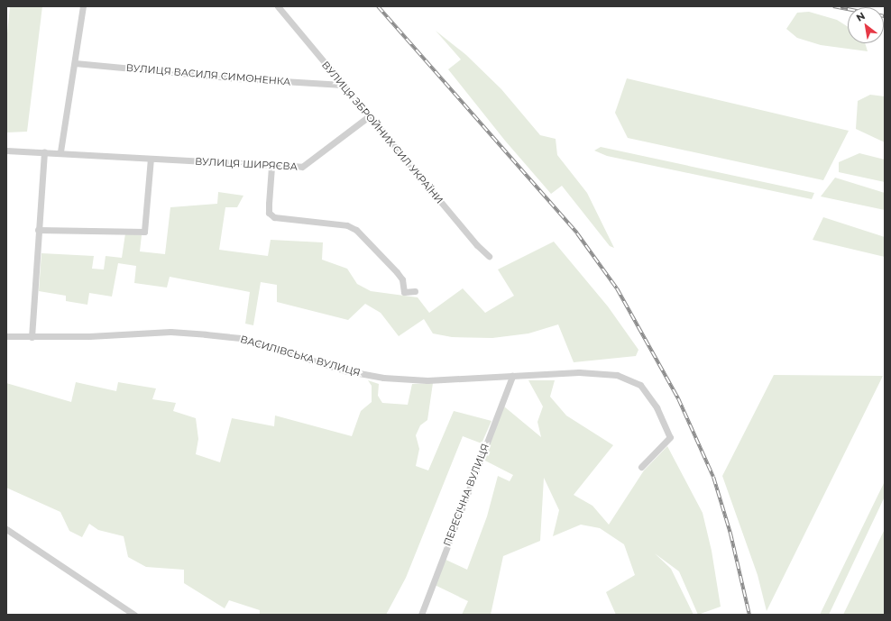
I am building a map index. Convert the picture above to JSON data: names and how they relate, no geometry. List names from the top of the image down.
{
  "streets": {
    "street": [
      "ВУЛИЦЯ ВАСИЛЯ СИМОНЕНКА",
      "ВУЛИЦЯ ЗБРОЙНИХ СИЛ УКРАЇНИ",
      "ВУЛИЦЯ ШИРЯЄВА",
      "ВАСИЛІВСЬКА ВУЛИЦЯ",
      "ПЕРЕСІЧНА ВУЛИЦЯ"
    ]
  },
  "crossings": [
    ["ВУЛИЦЯ ВАСИЛЯ СИМОНЕНКА", "ВУЛИЦЯ ЗБРОЙНИХ СИЛ УКРАЇНИ"],
    ["ВУЛИЦЯ ЗБРОЙНИХ СИЛ УКРАЇНИ", "ВУЛИЦЯ ШИРЯЄВА"],
    ["ВАСИЛІВСЬКА ВУЛИЦЯ", "ПЕРЕСІЧНА ВУЛИЦЯ"]
  ],
  "north": "top left"
}
